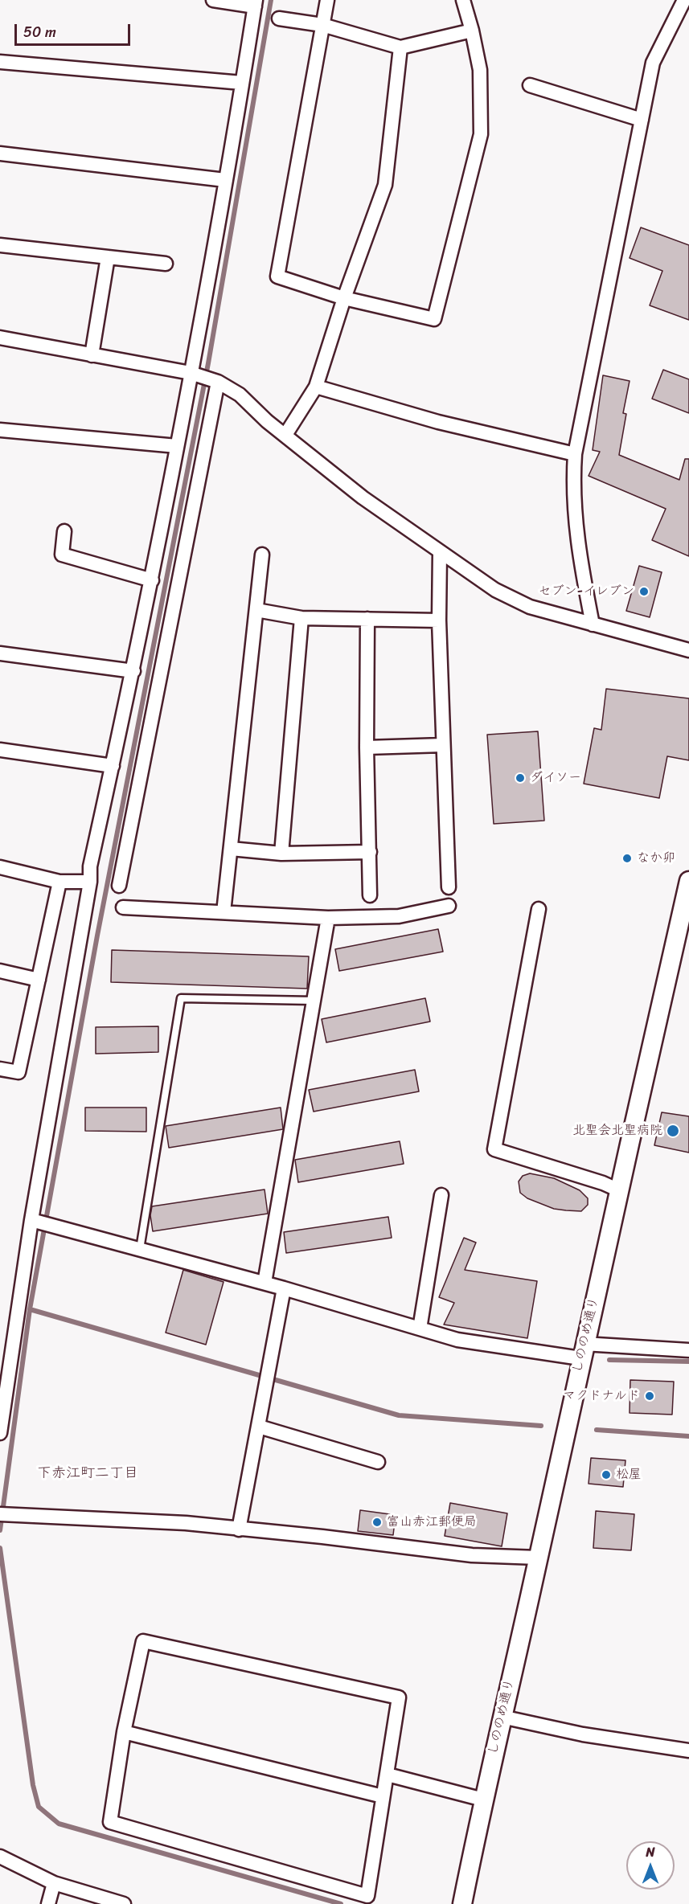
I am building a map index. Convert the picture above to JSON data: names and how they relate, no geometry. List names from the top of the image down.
{
  "streets": {
    "main road": ["しののめ通り"]
  },
  "districts": ["下赤江町二丁目"],
  "places": [
    "セブン-イレブン",
    "ダイソー",
    "なか卯",
    "北聖会北聖病院",
    "マクドナルド",
    "松屋",
    "富山赤江郵便局"
  ],
  "scale_bar": "50 m",
  "north": "top"
}
